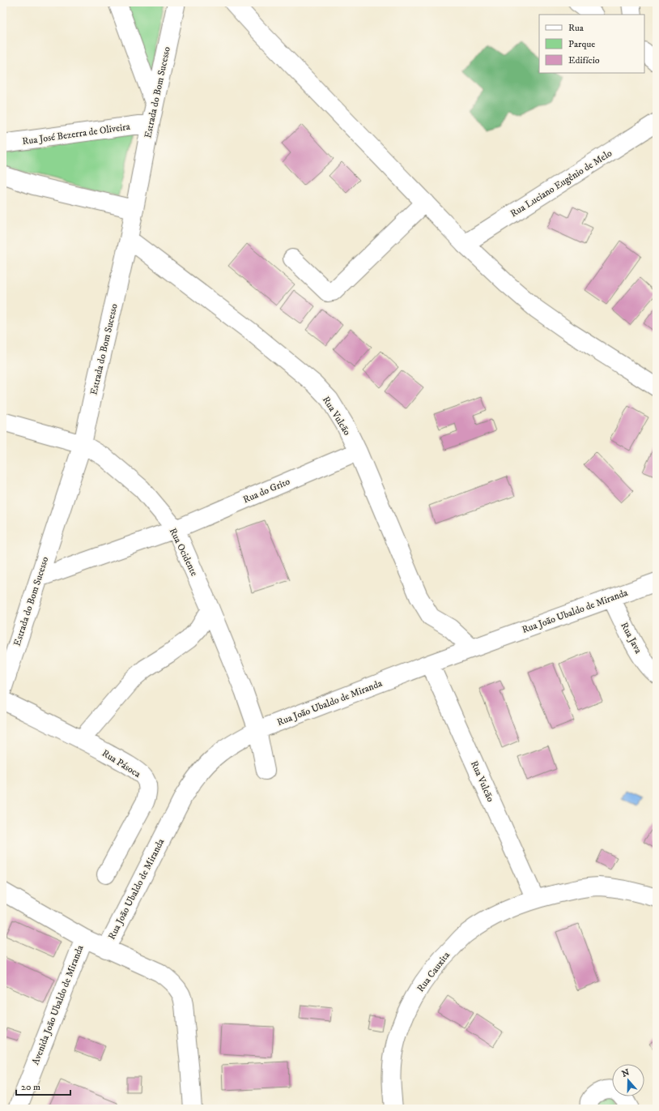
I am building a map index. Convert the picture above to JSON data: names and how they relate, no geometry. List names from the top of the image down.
{
  "streets": {
    "street": [
      "Estrada do Bom Sucesso",
      "Rua José Bezerra de Oliveira",
      "Rua Luciano Eugênio de Melo",
      "Rua Vulcão",
      "Rua do Grito",
      "Rua Ocidente",
      "Rua João Ubaldo de Miranda",
      "Rua Java",
      "Rua Pásoca",
      "Rua Cauxita",
      "Avenida João Ubaldo de Miranda"
    ]
  },
  "crossings": [
    ["Estrada do Bom Sucesso", "Rua José Bezerra de Oliveira"],
    ["Estrada do Bom Sucesso", "Rua Vulcão"],
    ["Estrada do Bom Sucesso", "Rua do Grito"],
    ["Estrada do Bom Sucesso", "Rua Ocidente"],
    ["Rua Vulcão", "Rua do Grito"],
    ["Rua Vulcão", "Rua João Ubaldo de Miranda"],
    ["Rua Vulcão", "Rua Cauxita"],
    ["Rua do Grito", "Rua Ocidente"],
    ["Rua Ocidente", "Rua João Ubaldo de Miranda"],
    ["Rua João Ubaldo de Miranda", "Rua Java"]
  ],
  "legend": ["Rua", "Parque", "Edifício"],
  "scale_bar": "20 m",
  "north": "top"
}
